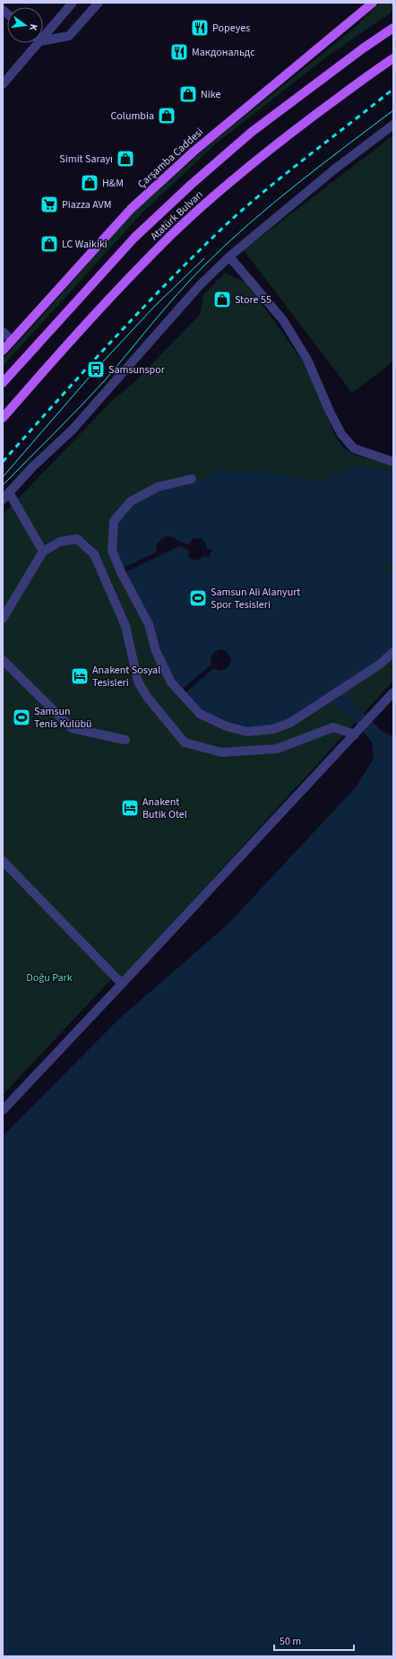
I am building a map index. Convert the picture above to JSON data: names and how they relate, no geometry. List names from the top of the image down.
{
  "streets": {
    "main road": ["Çarşamba Caddesi", "Atatürk Bulvarı"]
  },
  "parks": ["Doğu Park"],
  "places": {
    "restaurant": ["Popeyes", "Макдональдс"],
    "shop": [
      "Nike",
      "Columbia",
      "Simit Sarayı",
      "H&M",
      "LC Waikiki",
      "Store 55"
    ],
    "supermarket": ["Piazza AVM"],
    "bus stop": ["Samsunspor"],
    "sports": ["Samsun Ali Alanyurt Spor Tesisleri", "Samsun Tenis Kulübü"],
    "hotel": ["Anakent Sosyal Tesisleri", "Anakent Butik Otel"]
  },
  "scale_bar": "50 m",
  "north": "right"
}
